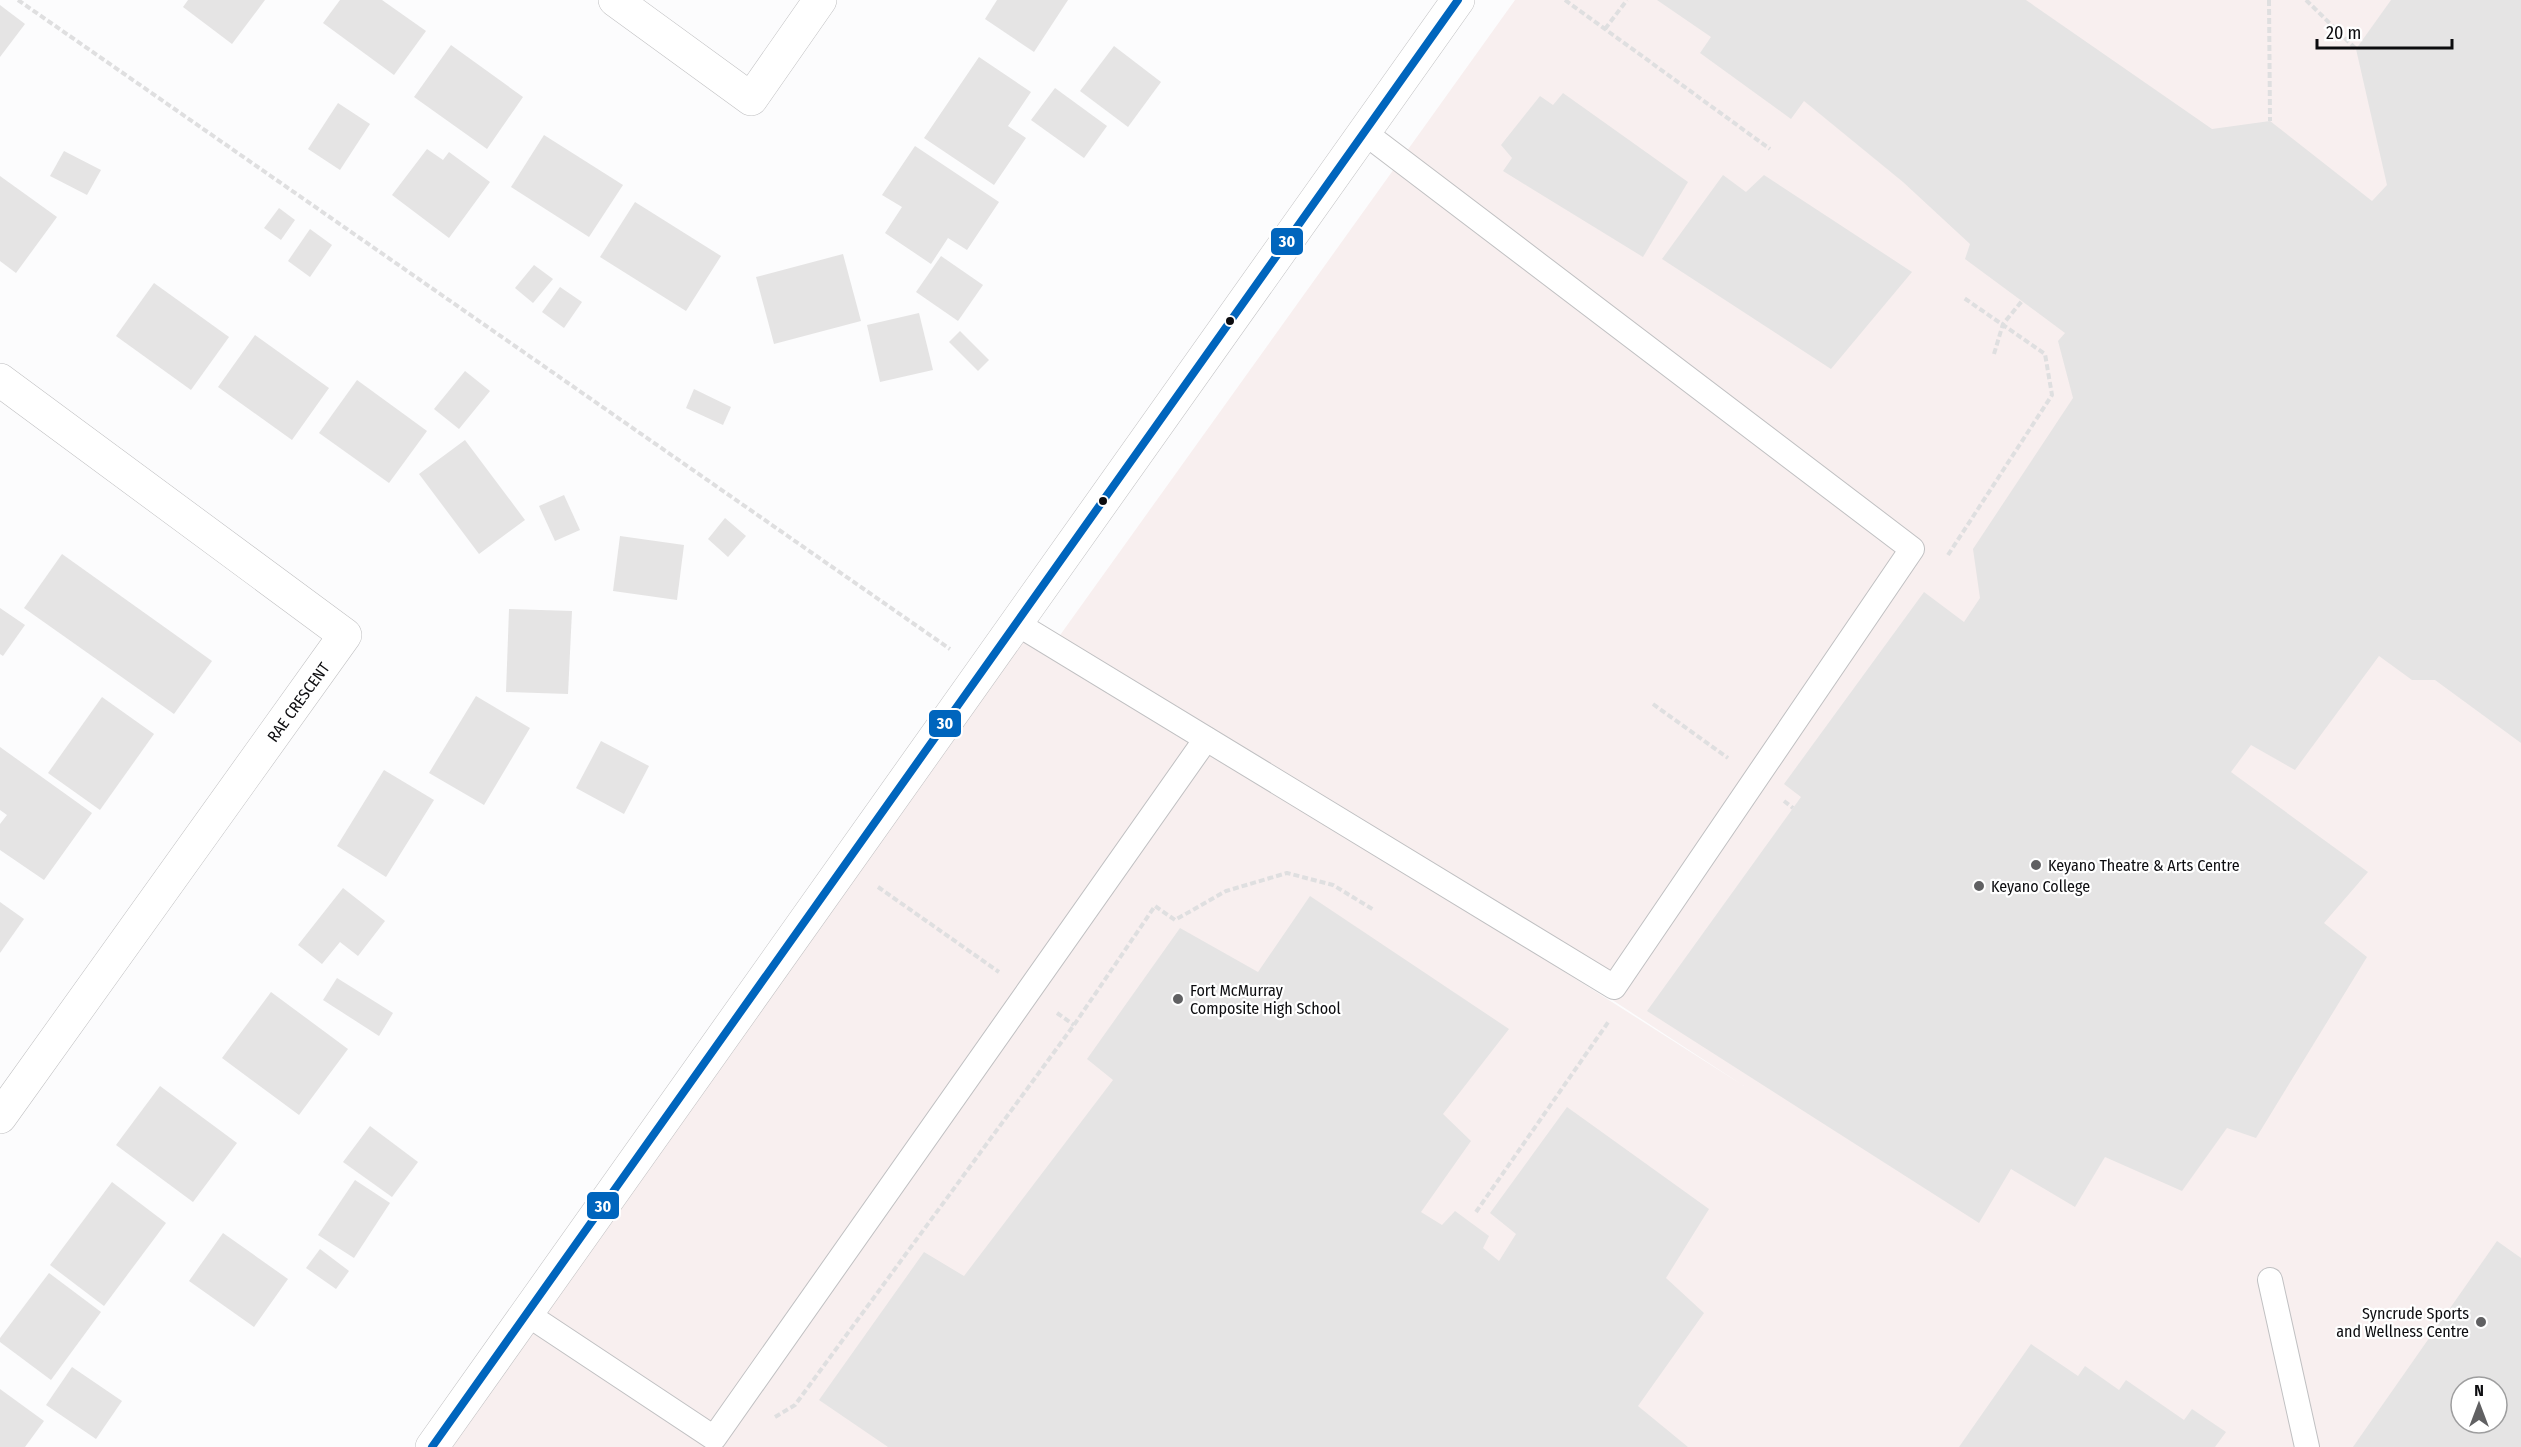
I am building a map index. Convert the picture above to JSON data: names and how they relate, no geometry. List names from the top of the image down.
{
  "streets": {
    "street": ["RAE CRESCENT"]
  },
  "places": [
    "Keyano Theatre & Arts Centre",
    "Keyano College",
    "Fort McMurray Composite High School",
    "Syncrude Sports and Wellness Centre"
  ],
  "lines": ["transit line 30"],
  "scale_bar": "20 m",
  "north": "top"
}
